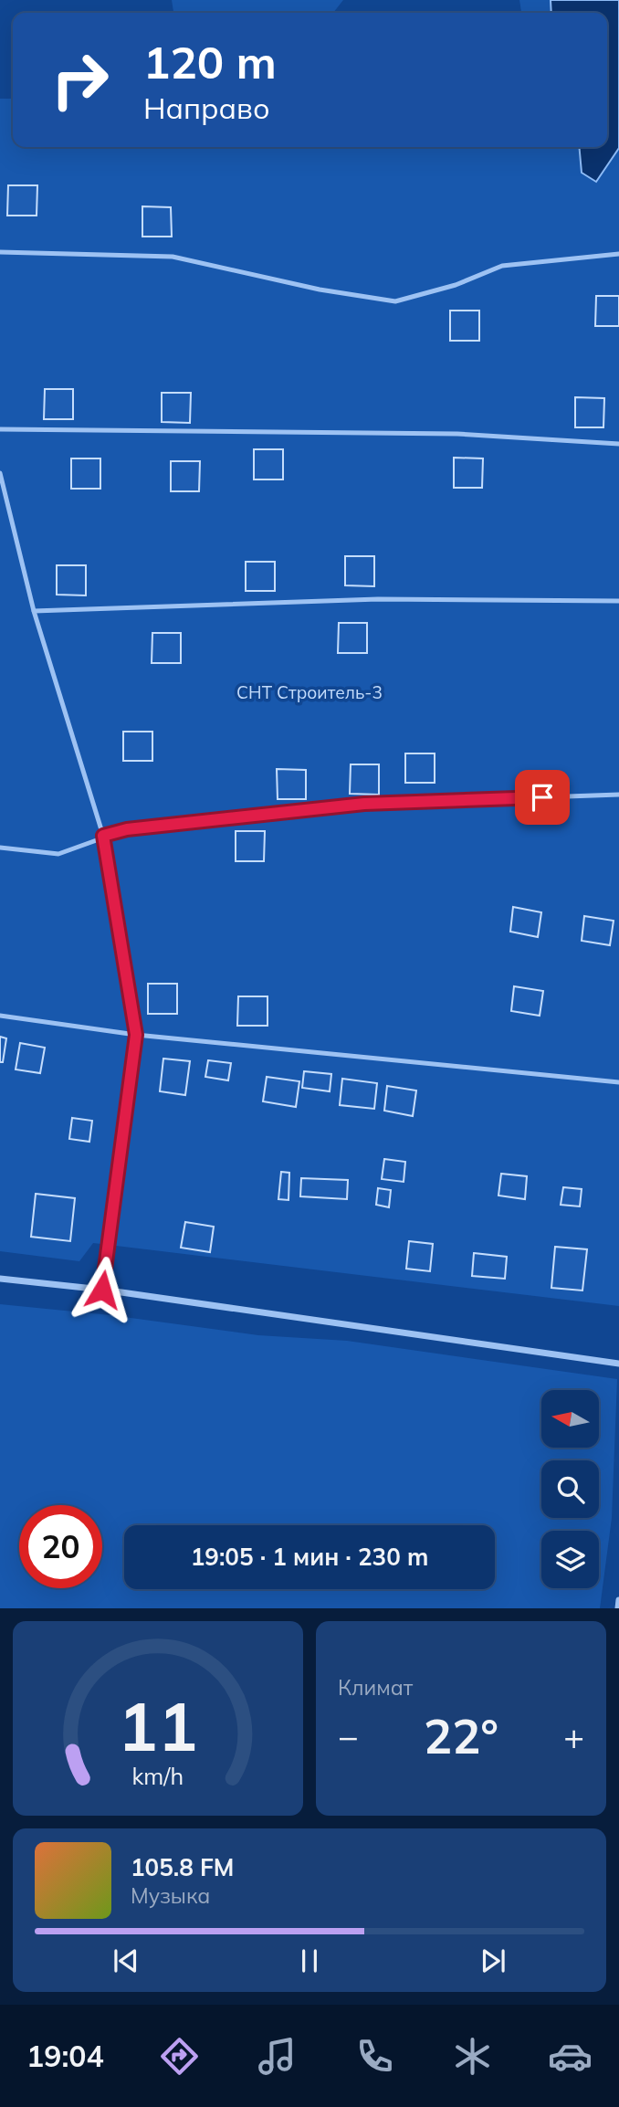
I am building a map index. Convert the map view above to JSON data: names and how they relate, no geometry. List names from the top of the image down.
{
  "parks": ["СНТ Строитель-3"],
  "north": "left",
  "page": {
    "turn": ["120 m", "Направо"],
    "limit": "20",
    "trip": "19:05 · 1 мин · 230 m",
    "tile": "Климат",
    "heat": ["−", "22°", "+"],
    "song": ["105.8 FM", "Музыка"],
    "tabs": "19:04",
    "gauge": ["11", "km/h"]
  }
}
